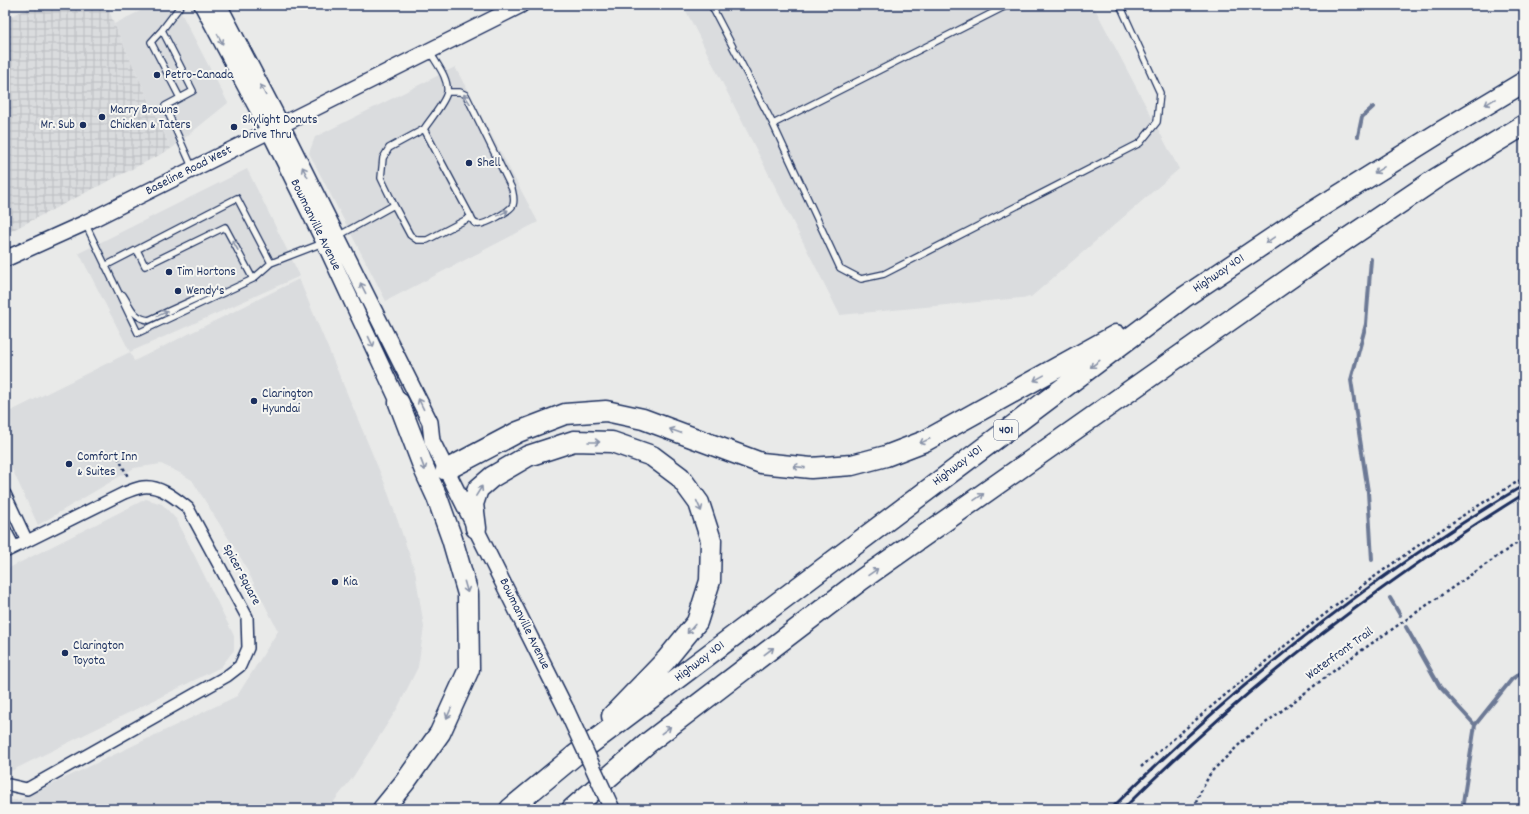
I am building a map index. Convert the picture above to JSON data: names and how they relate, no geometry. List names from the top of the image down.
{
  "streets": {
    "highway": ["Highway 401", "401"],
    "main road": ["Baseline Road West", "Bowmanville Avenue"],
    "street": ["Spicer Square"],
    "path": ["Waterfront Trail"]
  },
  "crossings": [
    ["Baseline Road West", "Bowmanville Avenue"]
  ],
  "places": [
    "Petro-Canada",
    "Marry Browns Chicken & Taters",
    "Mr. Sub",
    "Skylight Donuts Drive Thru",
    "Shell",
    "Tim Hortons",
    "Wendy's",
    "Clarington Hyundai",
    "Comfort Inn & Suites",
    "Kia",
    "Clarington Toyota"
  ]
}
